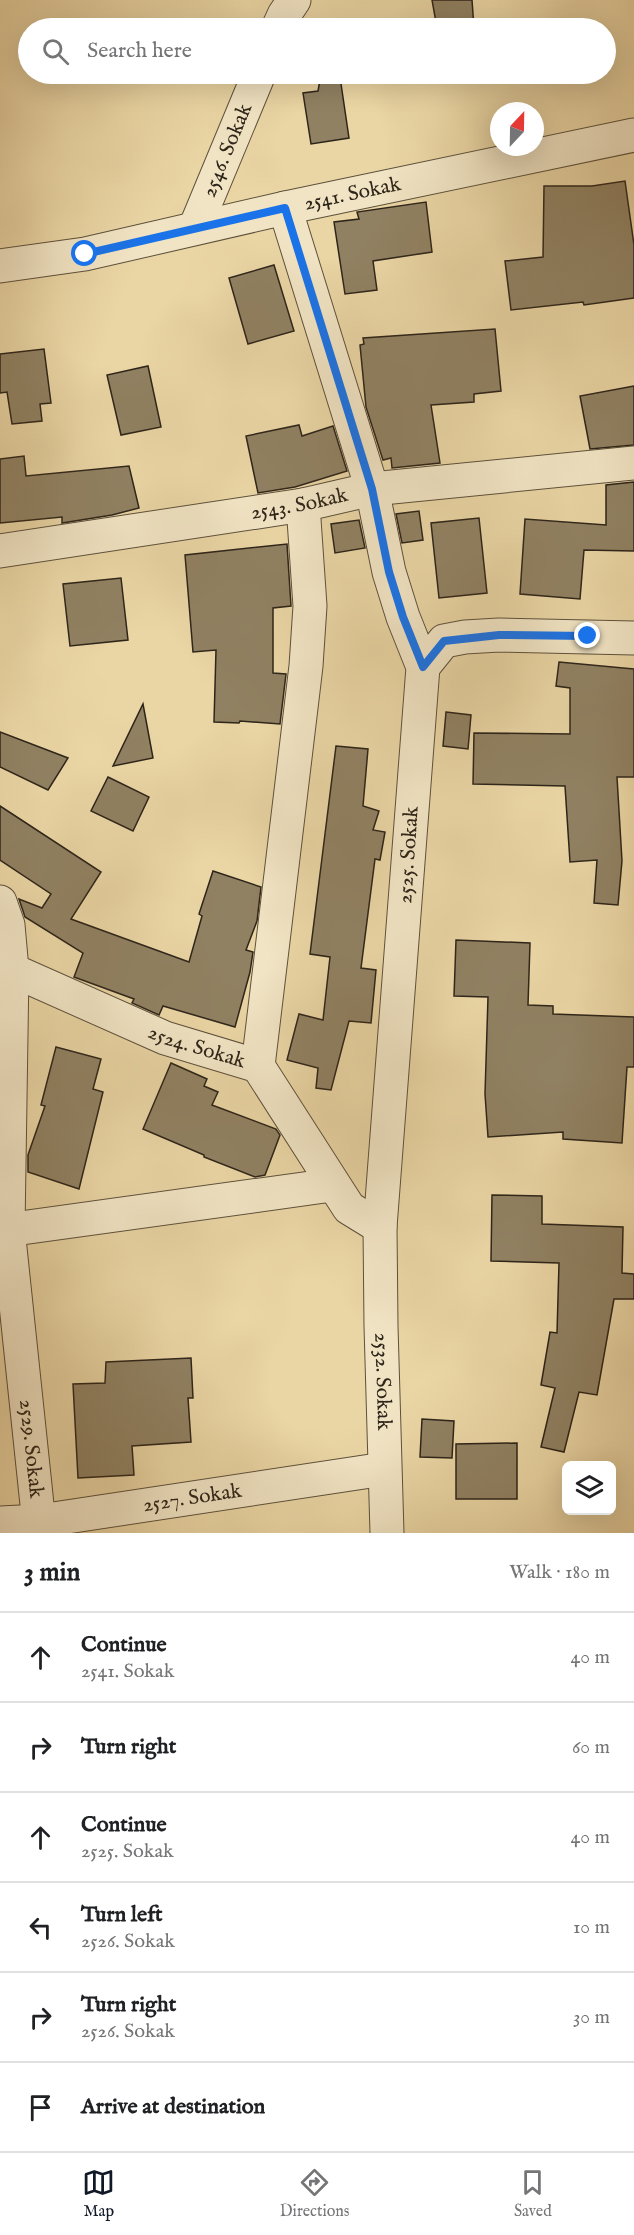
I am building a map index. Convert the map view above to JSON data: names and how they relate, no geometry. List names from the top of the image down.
{
  "streets": {
    "street": [
      "2546. Sokak",
      "2541. Sokak",
      "2543. Sokak",
      "2525. Sokak",
      "2524. Sokak",
      "2532. Sokak",
      "2529. Sokak",
      "2527. Sokak"
    ]
  },
  "crossings": [
    ["2546. Sokak", "2541. Sokak"],
    ["2541. Sokak", "2525. Sokak"],
    ["2543. Sokak", "2525. Sokak"],
    ["2525. Sokak", "2524. Sokak"],
    ["2525. Sokak", "2532. Sokak"],
    ["2524. Sokak", "2532. Sokak"],
    ["2524. Sokak", "2529. Sokak"],
    ["2532. Sokak", "2527. Sokak"],
    ["2529. Sokak", "2527. Sokak"]
  ],
  "north": "top",
  "page": {
    "search": "Search here",
    "heading": ["3 min", "Walk · 180 m"],
    "list": [
      ["Continue", "2541. Sokak", "40 m"],
      ["Turn right", "60 m"],
      ["Continue", "2525. Sokak", "40 m"],
      ["Turn left", "2526. Sokak", "10 m"],
      ["Turn right", "2526. Sokak", "30 m"],
      "Arrive at destination"
    ],
    "nav": ["Map", "Directions", "Saved"]
  }
}
